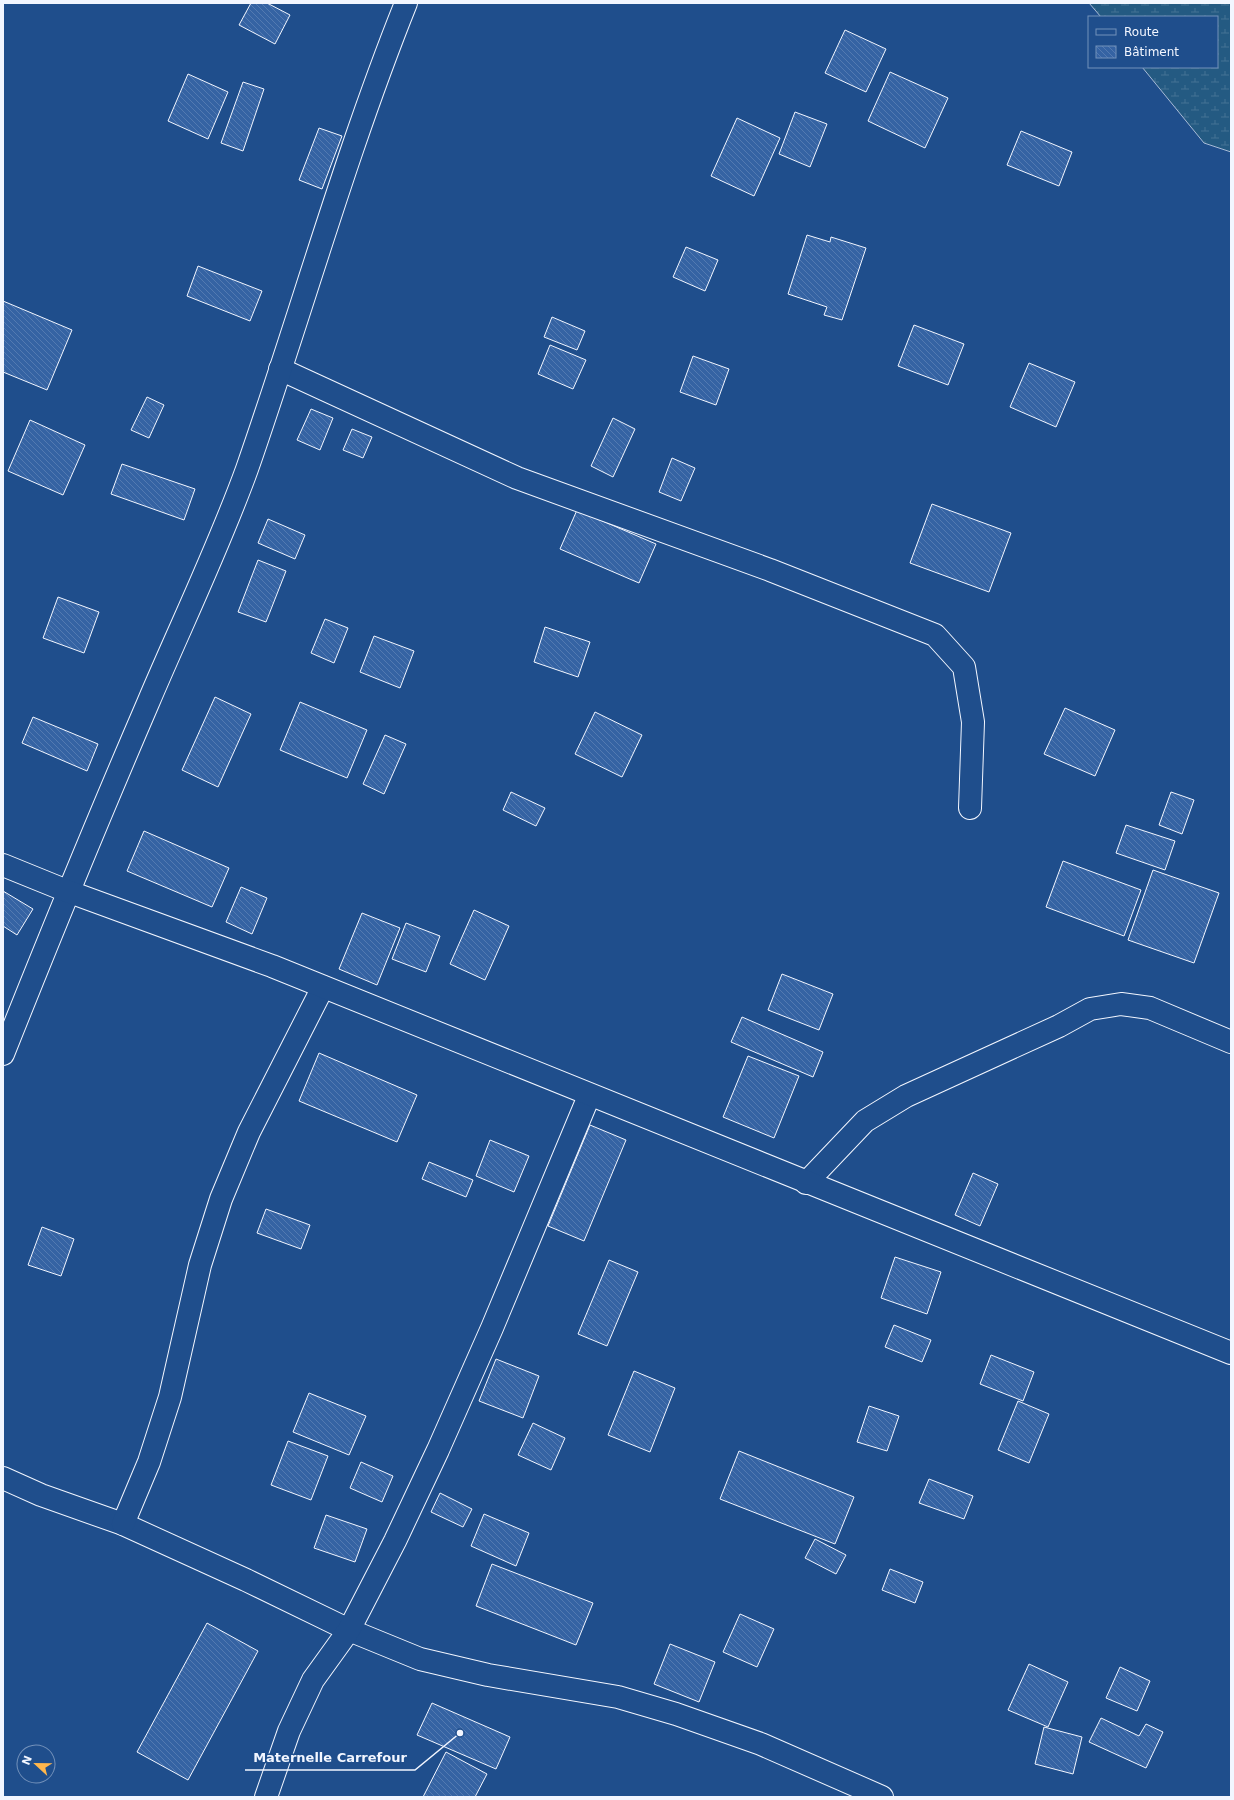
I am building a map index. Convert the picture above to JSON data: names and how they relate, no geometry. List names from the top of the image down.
{
  "places": ["Maternelle Carrefour"],
  "legend": ["Route", "Bâtiment"],
  "north": "left"
}
